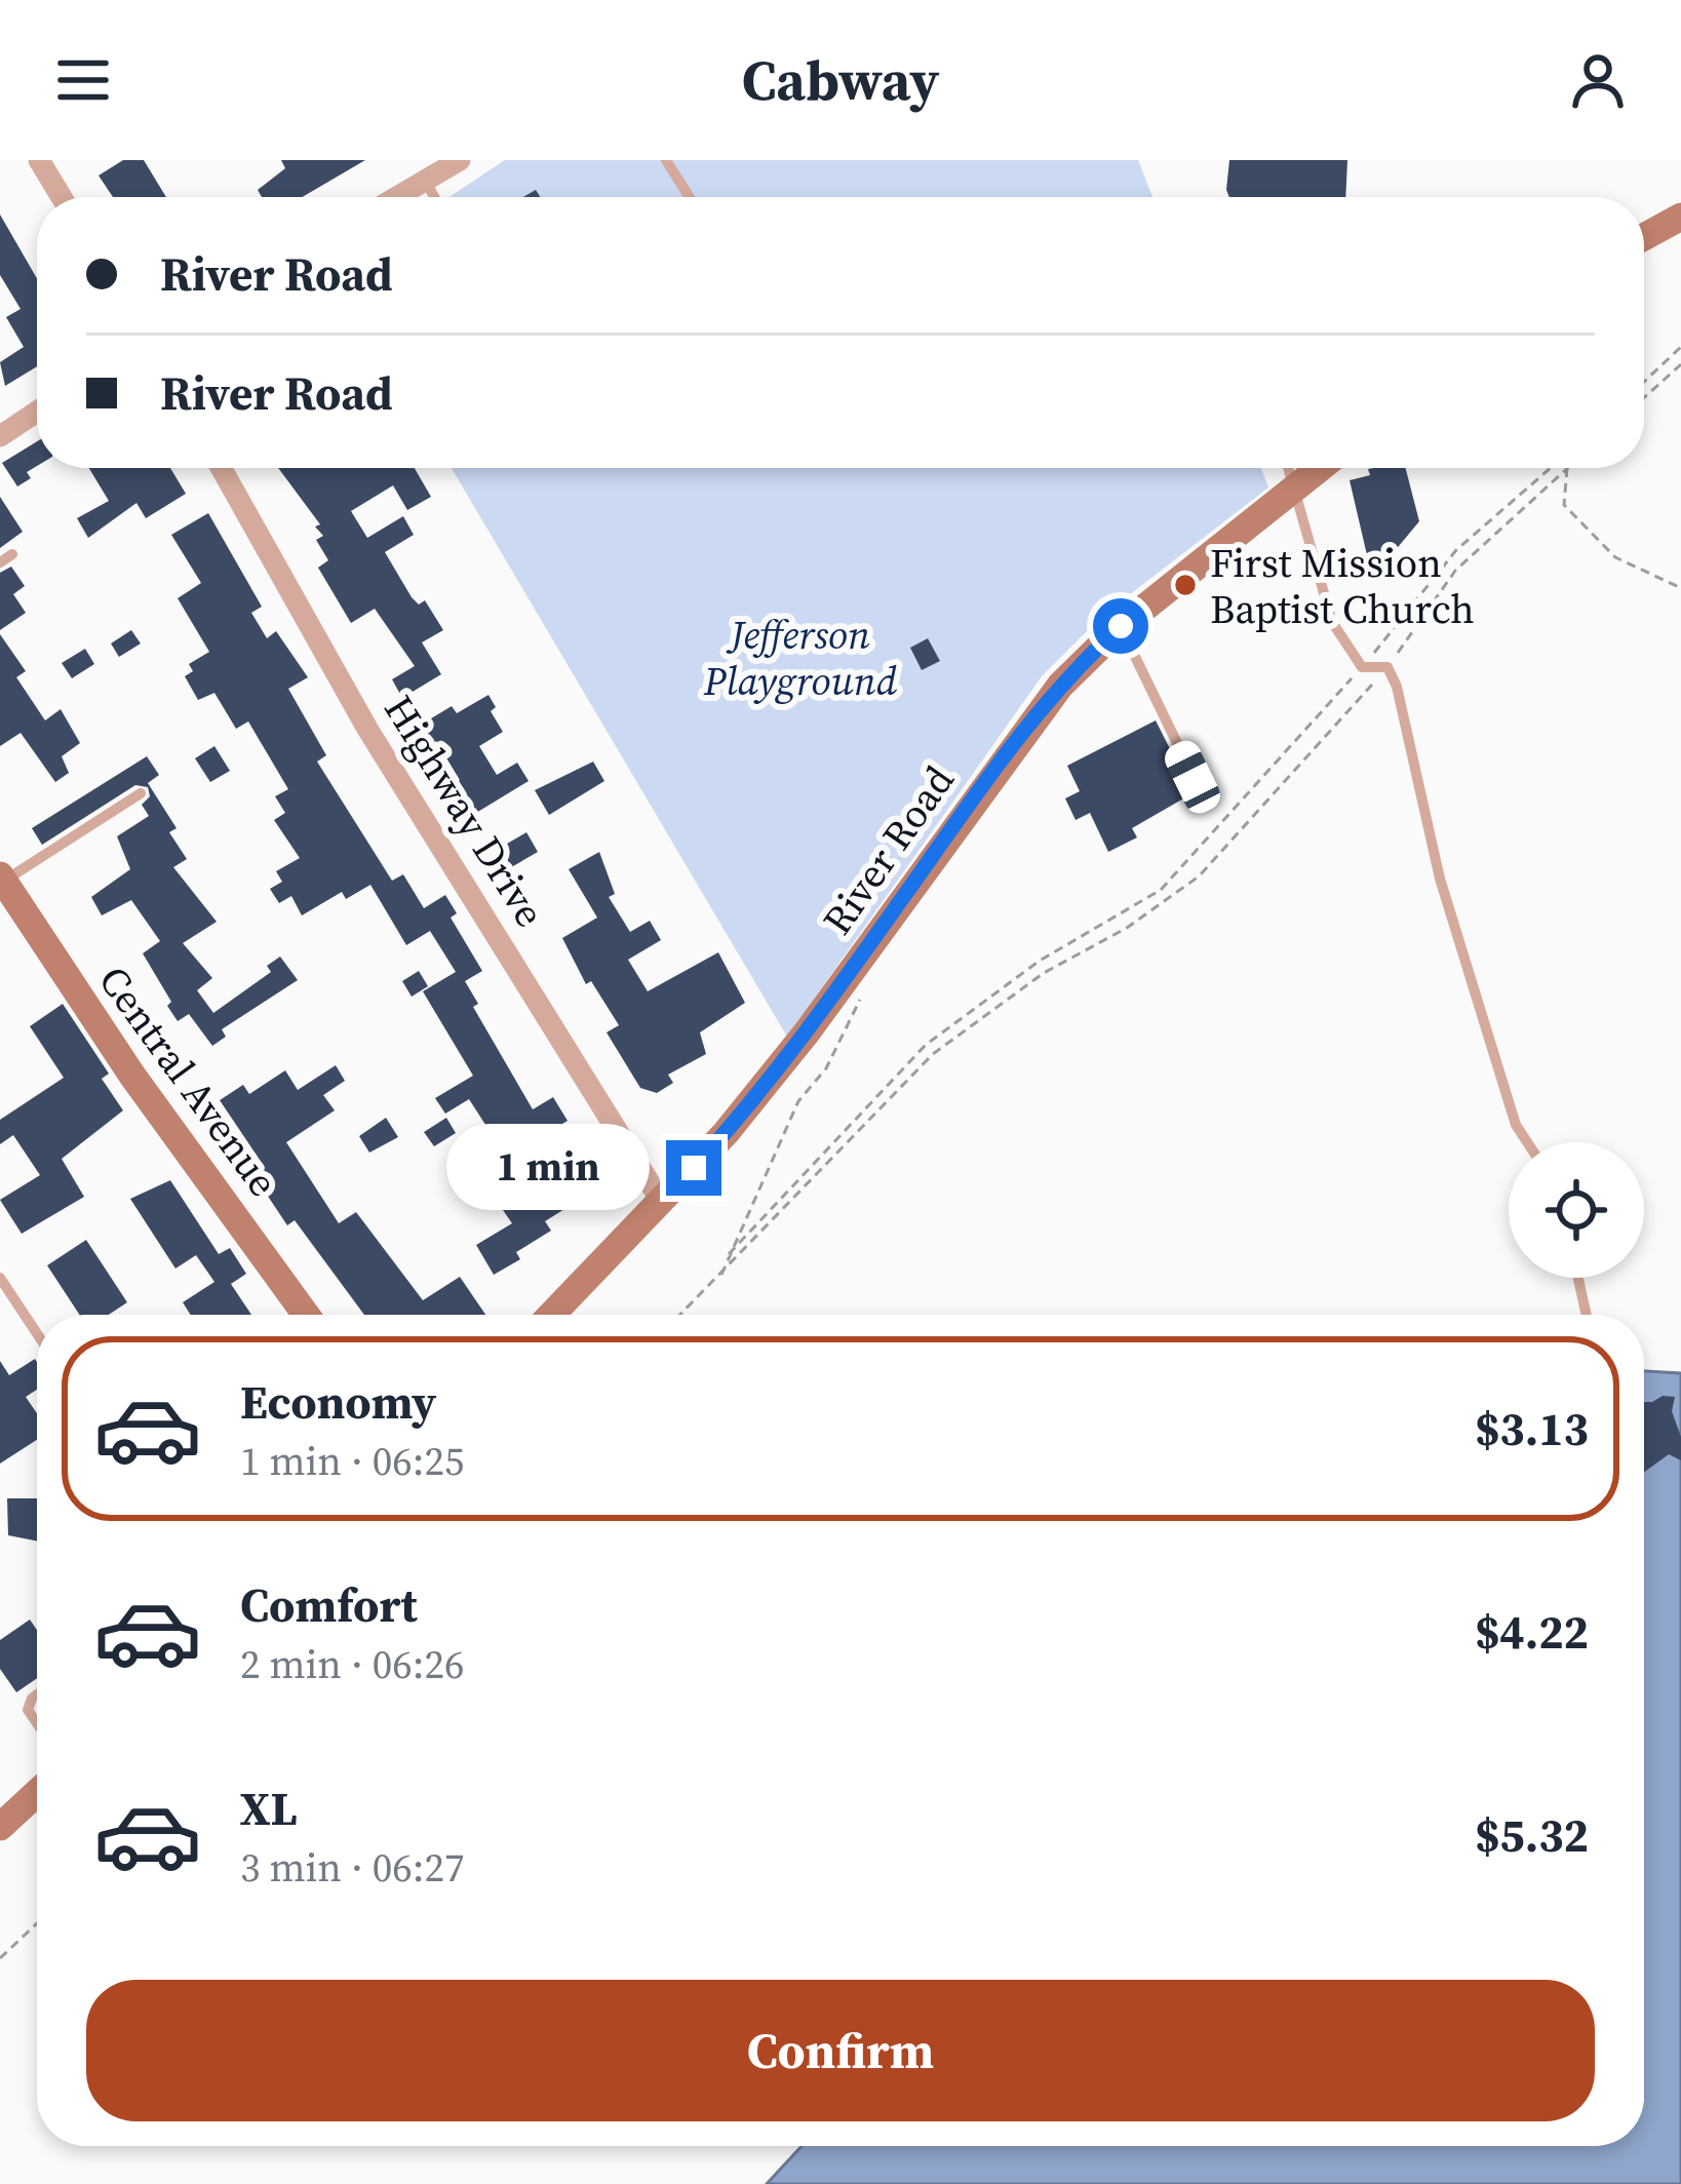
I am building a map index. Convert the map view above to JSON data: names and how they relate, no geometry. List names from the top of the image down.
{
  "streets": {
    "main road": ["River Road", "Central Avenue"],
    "street": ["Highway Drive"]
  },
  "crossings": [
    ["Highway Drive", "River Road"]
  ],
  "parks": ["Jefferson Playground"],
  "places": ["First Mission Baptist Church"],
  "page": {
    "header": "Cabway",
    "banner": ["River Road", "River Road"],
    "bubble": "1 min",
    "list": [
      {
        "name": "Economy",
        "note": "1 min · 06:25",
        "value": "$3.13"
      },
      {
        "name": "Comfort",
        "note": "2 min · 06:26",
        "value": "$4.22"
      },
      {
        "name": "XL",
        "note": "3 min · 06:27",
        "value": "$5.32"
      }
    ],
    "buttons": "Confirm"
  }
}
